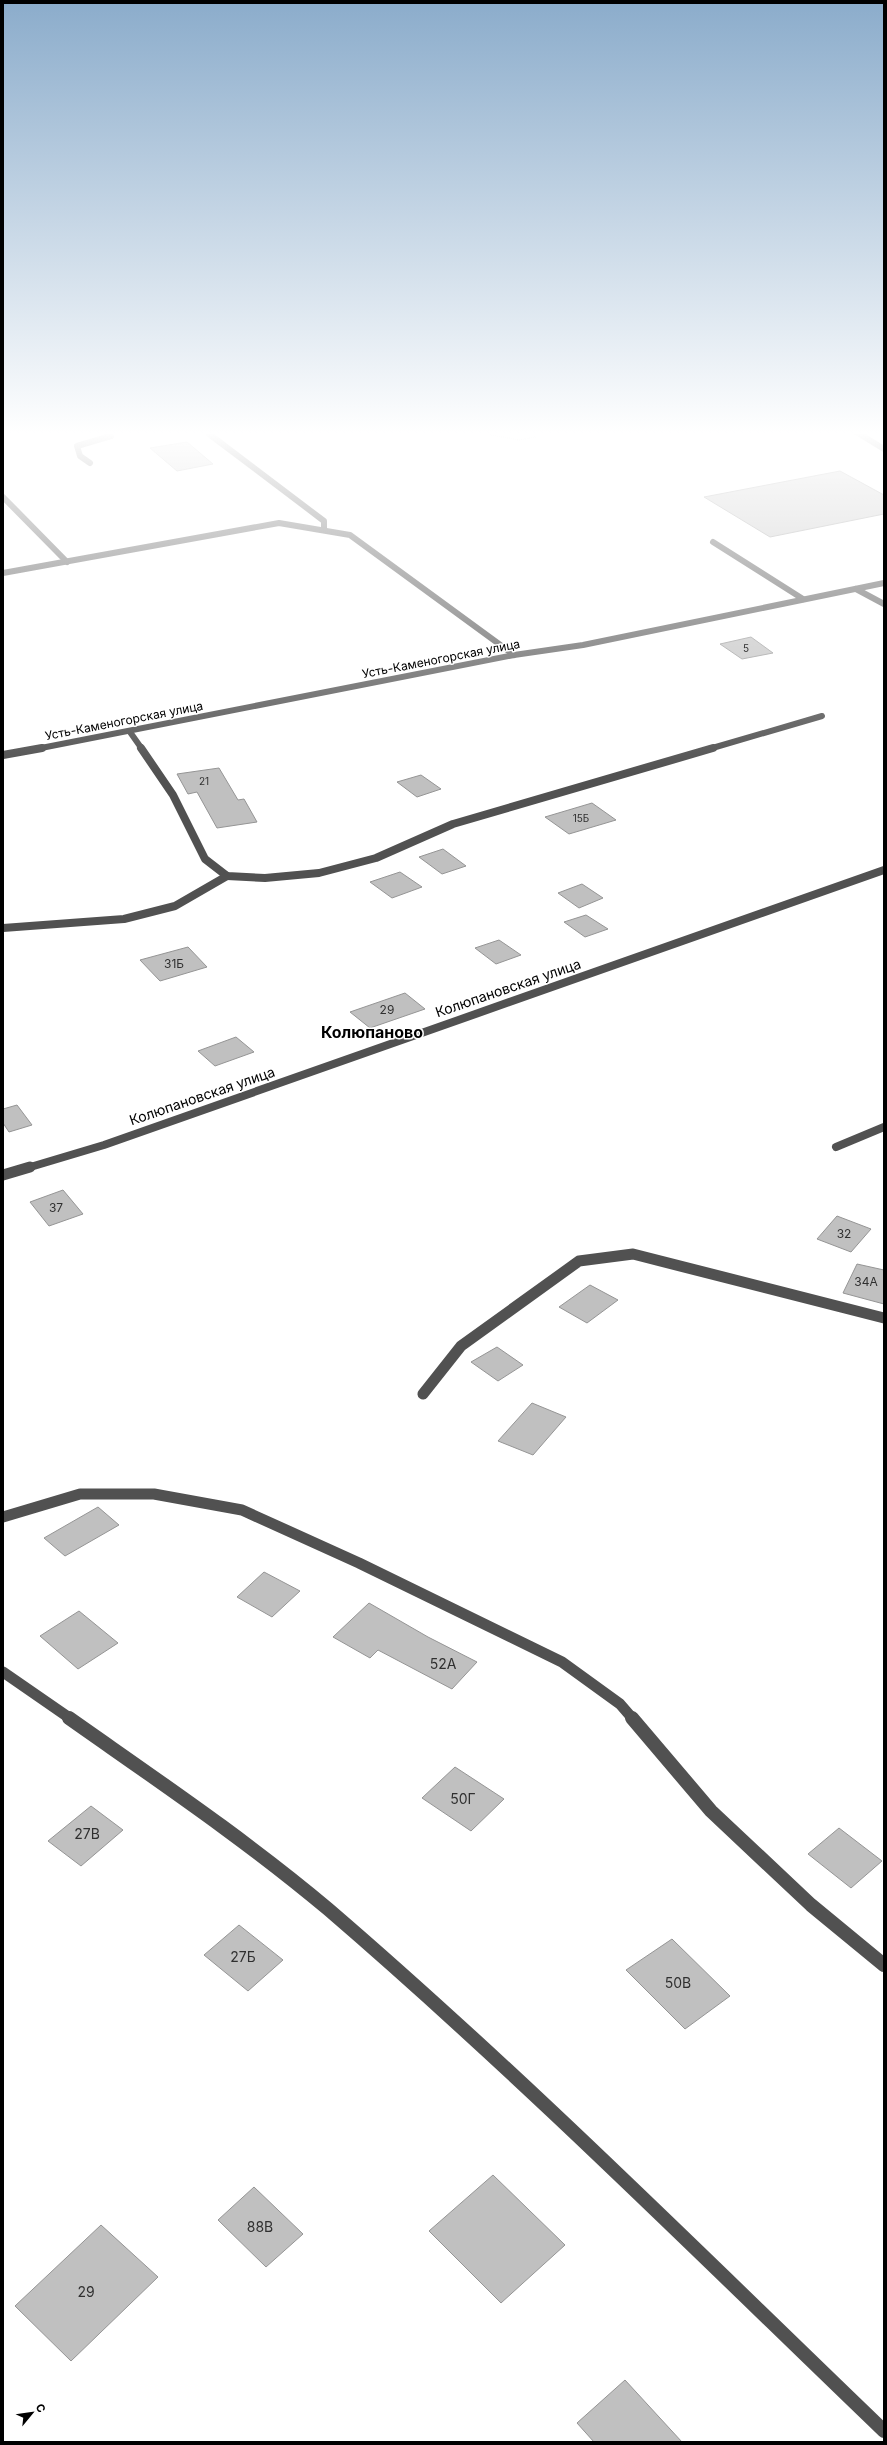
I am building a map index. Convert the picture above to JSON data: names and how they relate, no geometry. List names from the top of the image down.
{
  "streets": {
    "street": ["Усть-Каменогорская улица", "Колюпановская улица"]
  },
  "districts": ["Колюпаново"],
  "house_numbers": [
    "5",
    "21",
    "15Б",
    "31Б",
    "29",
    "37",
    "32",
    "34А",
    "52А",
    "50Г",
    "27В",
    "27Б",
    "50В",
    "88В",
    "29"
  ],
  "north": "top right"
}
